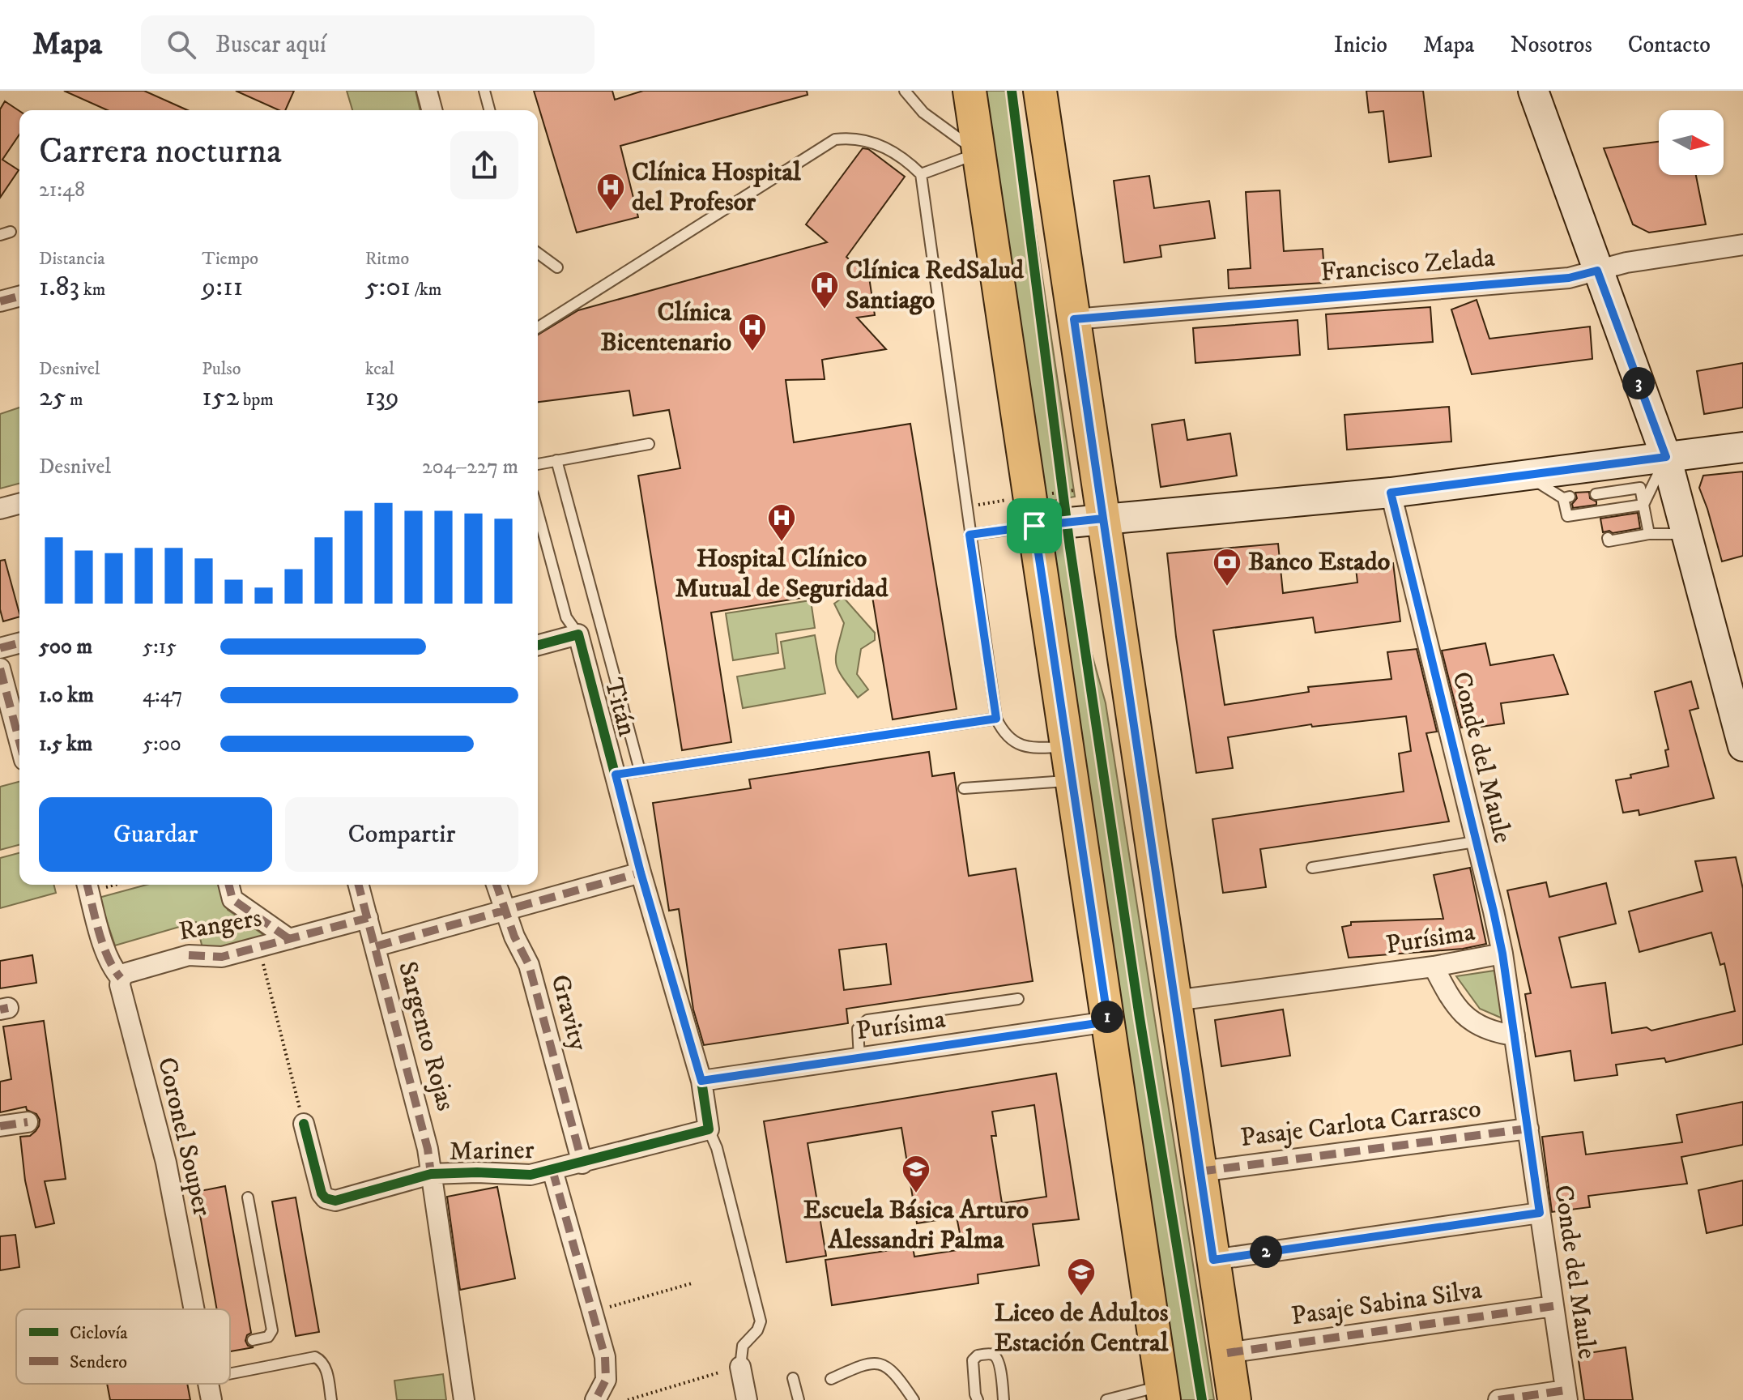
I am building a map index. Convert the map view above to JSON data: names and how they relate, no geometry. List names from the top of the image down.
{
  "streets": {
    "street": [
      "Francisco Zelada",
      "Titán",
      "Conde del Maule",
      "Rangers",
      "Purísima",
      "Gravity",
      "Sargento Rojas",
      "Pasaje Carlota Carrasco",
      "Coronel Souper",
      "Mariner",
      "Pasaje Sabina Silva"
    ]
  },
  "crossings": [
    ["Titán", "Purísima"],
    ["Titán", "Mariner"],
    ["Conde del Maule", "Purísima"],
    ["Conde del Maule", "Pasaje Carlota Carrasco"],
    ["Conde del Maule", "Pasaje Sabina Silva"],
    ["Rangers", "Sargento Rojas"],
    ["Rangers", "Coronel Souper"],
    ["Gravity", "Mariner"],
    ["Sargento Rojas", "Mariner"]
  ],
  "places": {
    "hospital": [
      "Clínica Hospital del Profesor",
      "Clínica RedSalud Santiago",
      "Clínica Bicentenario",
      "Hospital Clínico Mutual de Seguridad"
    ],
    "bank": ["Banco Estado"],
    "school or university": ["Escuela Básica Arturo Alessandri Palma", "Liceo de Adultos Estación Central"]
  },
  "legend": ["Ciclovía", "Sendero"],
  "north": "right",
  "page": {
    "header": "Mapa",
    "search": "Buscar aquí",
    "nav": [
      "Inicio",
      "Mapa",
      "Nosotros",
      "Contacto"
    ],
    "heading": ["Carrera nocturna", "21:48"],
    "stats": [
      ["Distancia", "1.83 km"],
      ["Tiempo", "9:11"],
      ["Ritmo", "5:01 /km"],
      ["Desnivel", "25 m"],
      ["Pulso", "152 bpm"],
      ["kcal", "139"]
    ],
    "pins": ["3", "1", "2"],
    "chart": ["Desnivel", "204–227 m"],
    "list": [
      {
        "name": "500 m",
        "note": "5:15"
      },
      {
        "name": "1.0 km",
        "note": "4:47"
      },
      {
        "name": "1.5 km",
        "note": "5:00"
      }
    ],
    "buttons": ["Guardar", "Compartir"]
  }
}
